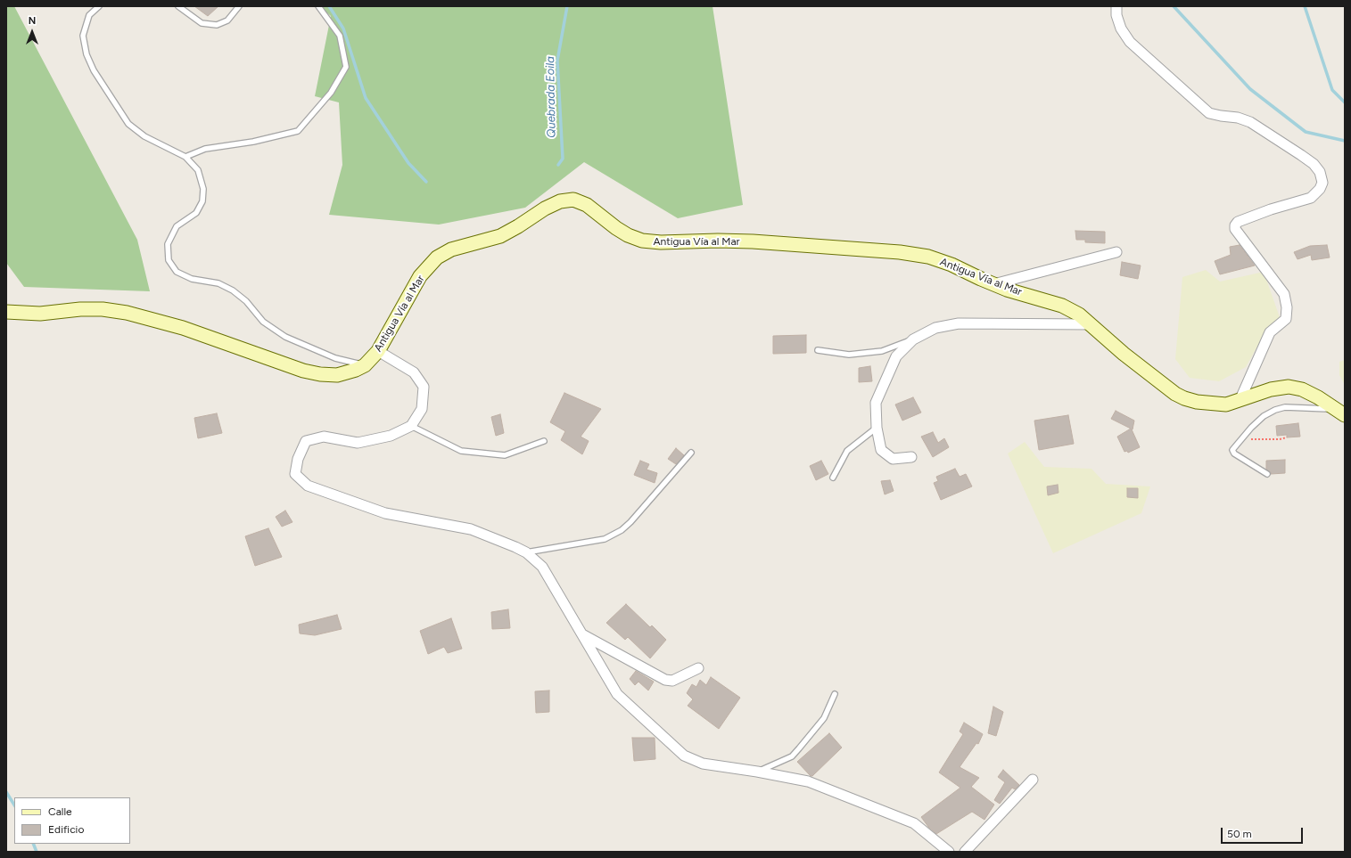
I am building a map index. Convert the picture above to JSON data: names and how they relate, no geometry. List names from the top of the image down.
{
  "streets": {
    "main road": ["Antigua Vía al Mar"]
  },
  "water": ["Quebrada Eoila"],
  "legend": ["Calle", "Edificio"],
  "scale_bar": "50 m",
  "north": "top"
}
